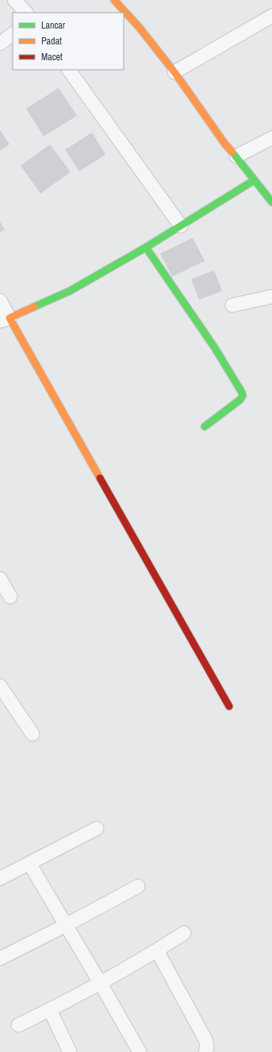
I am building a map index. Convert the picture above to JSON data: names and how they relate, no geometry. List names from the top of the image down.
{
  "legend": ["Lancar", "Padat", "Macet"]
}
